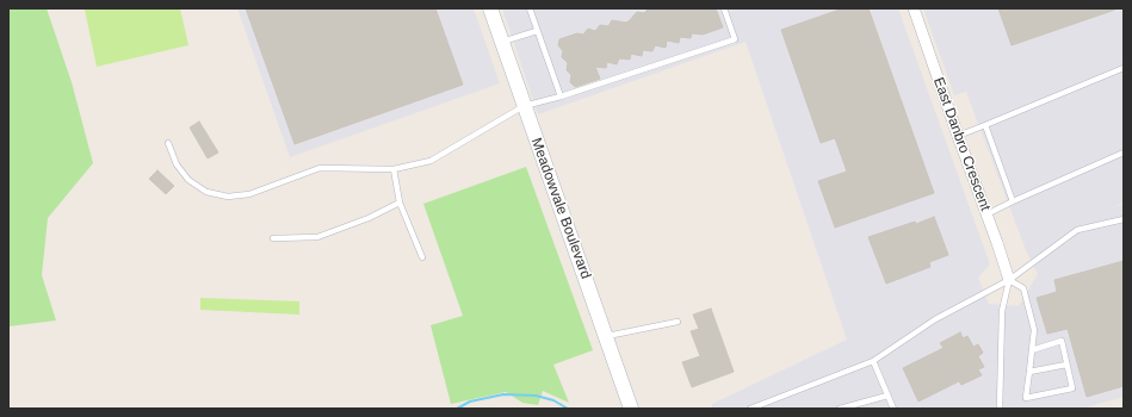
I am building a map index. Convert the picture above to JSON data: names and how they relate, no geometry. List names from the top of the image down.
{
  "streets": {
    "main road": ["Meadowvale Boulevard"],
    "street": ["East Danbro Crescent"]
  }
}
